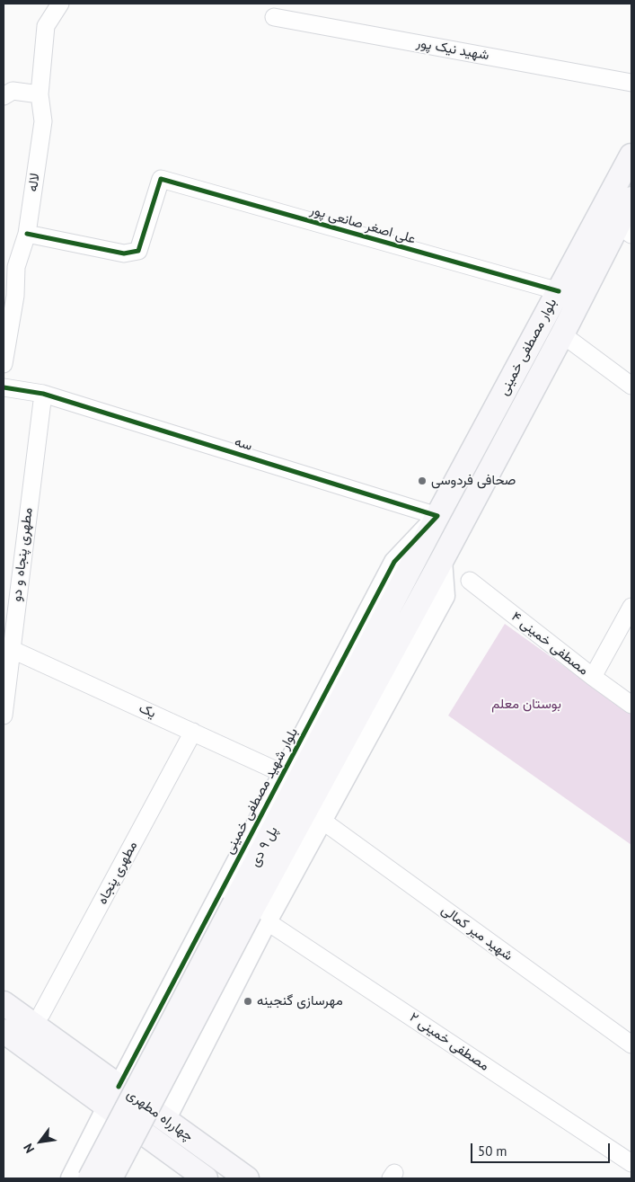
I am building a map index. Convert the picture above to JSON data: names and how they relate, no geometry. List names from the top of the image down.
{
  "streets": {
    "main road": ["بلوار مصطفی خمینی", "پل ۹ دی", "چهارراه مطهری"],
    "street": [
      "شهید نیک پور",
      "لاله",
      "علی اصغر صانعی پور",
      "سه",
      "مطهری پنجاه و دو",
      "مصطفی خمینی ۴",
      "یک",
      "بلوار شهید مصطفی خمینی",
      "مطهری پنجاه",
      "شهید میر کمالی",
      "مصطفی خمینی ۲"
    ]
  },
  "crossings": [
    ["لاله", "علی اصغر صانعی پور"],
    ["علی اصغر صانعی پور", "بلوار مصطفی خمینی"],
    ["بلوار مصطفی خمینی", "سه"],
    ["بلوار مصطفی خمینی", "بلوار شهید مصطفی خمینی"],
    ["بلوار مصطفی خمینی", "پل ۹ دی"],
    ["سه", "مطهری پنجاه و دو"],
    ["سه", "بلوار شهید مصطفی خمینی"],
    ["سه", "پل ۹ دی"],
    ["مطهری پنجاه و دو", "یک"],
    ["یک", "بلوار شهید مصطفی خمینی"],
    ["یک", "مطهری پنجاه"],
    ["بلوار شهید مصطفی خمینی", "پل ۹ دی"],
    ["بلوار شهید مصطفی خمینی", "شهید میر کمالی"],
    ["بلوار شهید مصطفی خمینی", "مصطفی خمینی ۲"],
    ["بلوار شهید مصطفی خمینی", "چهارراه مطهری"],
    ["پل ۹ دی", "مصطفی خمینی ۲"]
  ],
  "parks": ["بوستان معلم"],
  "places": ["صحافی فردوسی", "مهرسازی گنجینه"],
  "scale_bar": "50 m",
  "north": "bottom left"
}
